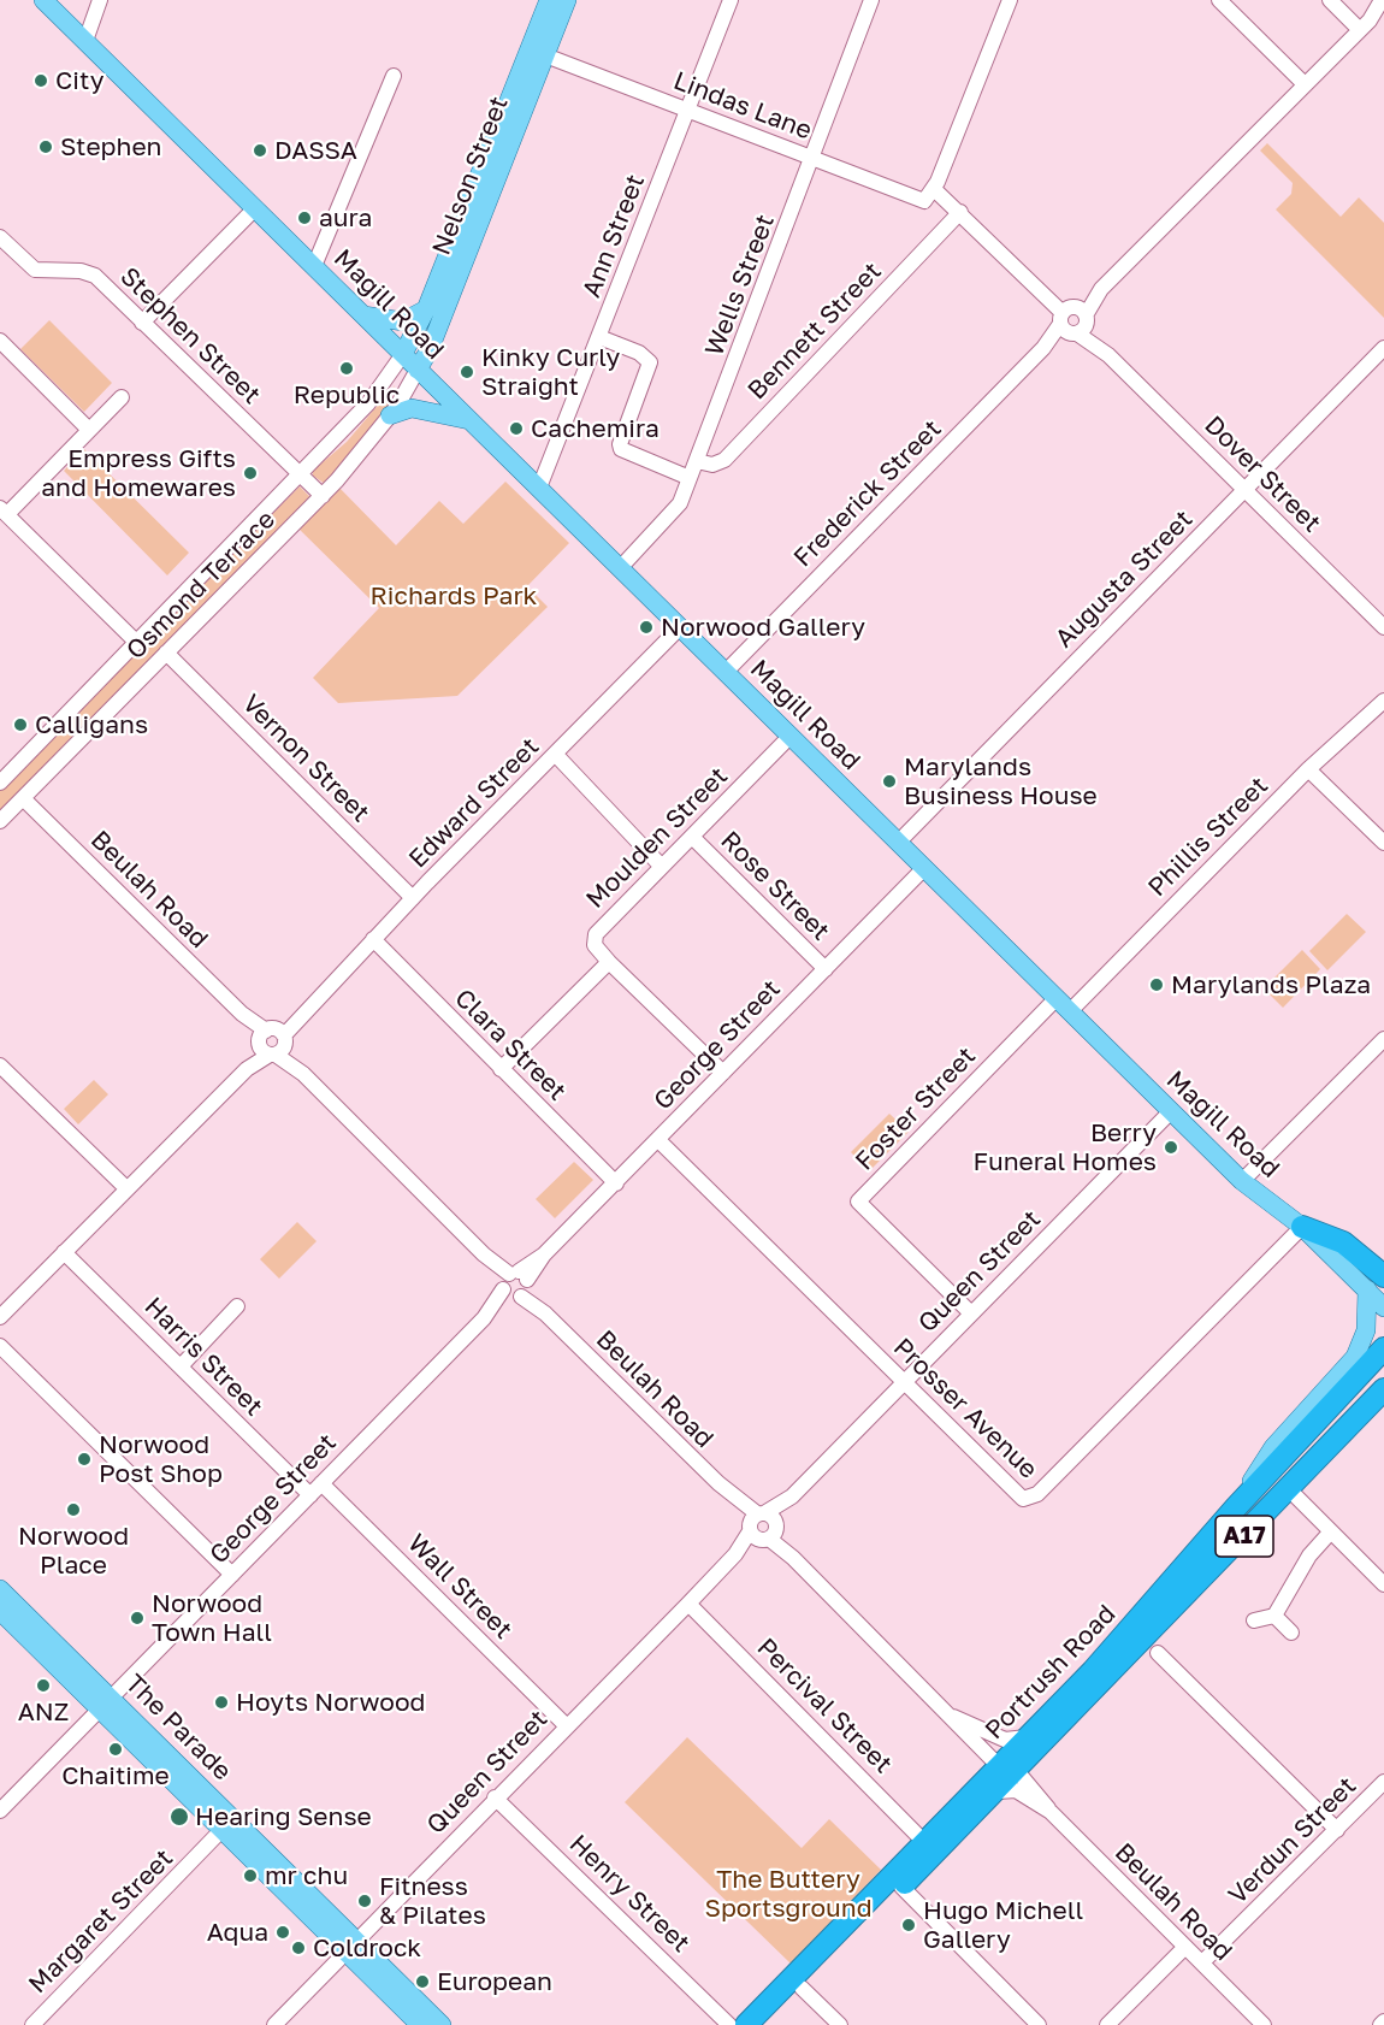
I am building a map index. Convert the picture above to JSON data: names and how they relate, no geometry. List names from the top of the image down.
{
  "streets": {
    "highway": ["A17", "Portrush Road"],
    "main road": ["Nelson Street", "Magill Road", "The Parade"],
    "street": [
      "Lindas Lane",
      "Ann Street",
      "Wells Street",
      "Bennett Street",
      "Stephen Street",
      "Dover Street",
      "Frederick Street",
      "Augusta Street",
      "Osmond Terrace",
      "Vernon Street",
      "Edward Street",
      "Phillis Street",
      "Moulden Street",
      "Rose Street",
      "Beulah Road",
      "Clara Street",
      "George Street",
      "Foster Street",
      "Queen Street",
      "Harris Street",
      "Prosser Avenue",
      "Wall Street",
      "Percival Street",
      "Verdun Street",
      "Henry Street",
      "Margaret Street"
    ]
  },
  "crossings": [
    ["Lindas Lane", "Nelson Street"],
    ["Lindas Lane", "Ann Street"],
    ["Lindas Lane", "Wells Street"],
    ["Lindas Lane", "Dover Street"],
    ["Nelson Street", "Magill Road"],
    ["Nelson Street", "Osmond Terrace"],
    ["Ann Street", "Magill Road"],
    ["Wells Street", "Magill Road"],
    ["Wells Street", "Bennett Street"],
    ["Magill Road", "Frederick Street"],
    ["Magill Road", "Augusta Street"],
    ["Magill Road", "Osmond Terrace"],
    ["Magill Road", "Edward Street"],
    ["Magill Road", "Phillis Street"],
    ["Magill Road", "Moulden Street"],
    ["Magill Road", "George Street"],
    ["Magill Road", "Foster Street"],
    ["Magill Road", "Queen Street"],
    ["Magill Road", "Prosser Avenue"],
    ["Bennett Street", "Dover Street"],
    ["Stephen Street", "Osmond Terrace"],
    ["Dover Street", "Frederick Street"],
    ["Dover Street", "Augusta Street"],
    ["Osmond Terrace", "Vernon Street"],
    ["Osmond Terrace", "Beulah Road"],
    ["Vernon Street", "Edward Street"],
    ["Edward Street", "Beulah Road"],
    ["Edward Street", "Clara Street"],
    ["Edward Street", "Harris Street"],
    ["Phillis Street", "Foster Street"],
    ["Moulden Street", "Rose Street"],
    ["Rose Street", "George Street"],
    ["Beulah Road", "George Street"],
    ["Beulah Road", "Queen Street"],
    ["Beulah Road", "Portrush Road"],
    ["Beulah Road", "Verdun Street"],
    ["Clara Street", "George Street"],
    ["George Street", "Harris Street"],
    ["George Street", "Prosser Avenue"],
    ["George Street", "Wall Street"],
    ["George Street", "The Parade"],
    ["Foster Street", "Queen Street"],
    ["Queen Street", "Prosser Avenue"],
    ["Queen Street", "Wall Street"],
    ["Queen Street", "Percival Street"],
    ["Queen Street", "The Parade"],
    ["Queen Street", "Henry Street"],
    ["The Parade", "Margaret Street"]
  ],
  "parks": ["Richards Park", "The Buttery Sportsground"],
  "places": [
    "City",
    "Stephen",
    "DASSA",
    "aura",
    "Republic",
    "Kinky Curly Straight",
    "Cachemira",
    "Empress Gifts and Homewares",
    "Norwood Gallery",
    "Calligans",
    "Marylands Business House",
    "Marylands Plaza",
    "Berry Funeral Homes",
    "Norwood Post Shop",
    "Norwood Place",
    "Norwood Town Hall",
    "ANZ",
    "Hoyts Norwood",
    "Chaitime",
    "Hearing Sense",
    "mr chu",
    "Fitness & Pilates",
    "Hugo Michell Gallery",
    "Aqua",
    "Coldrock",
    "European"
  ]
}
